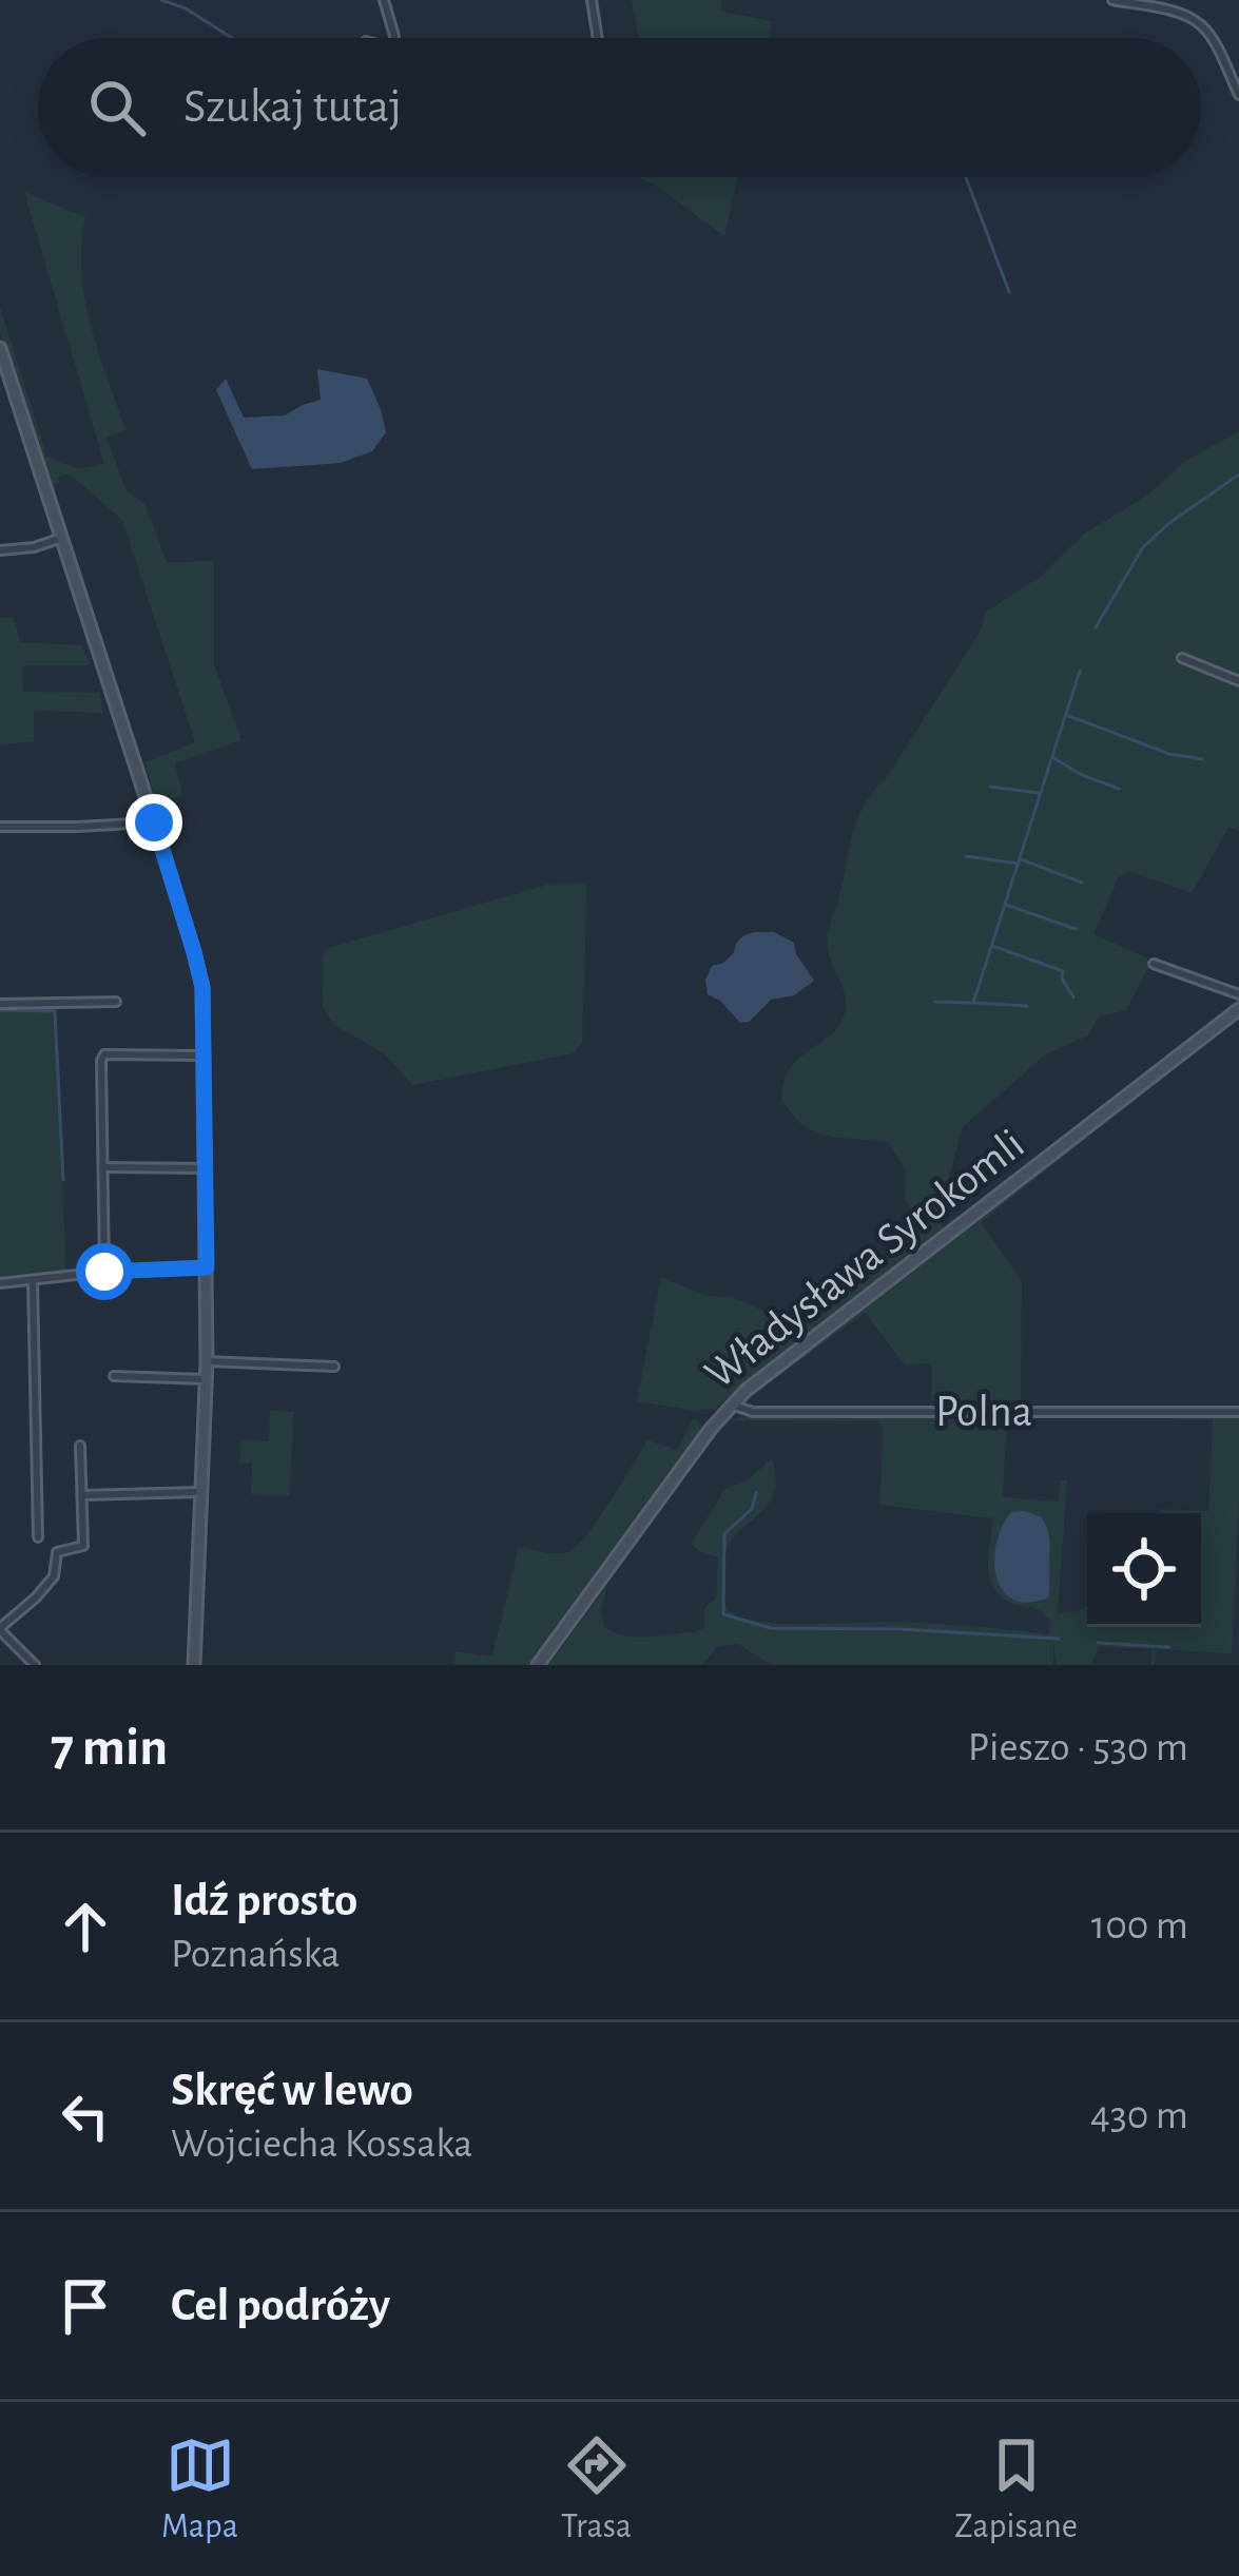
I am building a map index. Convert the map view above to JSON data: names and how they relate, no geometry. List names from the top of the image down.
{
  "streets": {
    "main road": ["Władysława Syrokomli"],
    "street": ["Polna"]
  },
  "crossings": [
    ["Władysława Syrokomli", "Polna"]
  ],
  "page": {
    "search": "Szukaj tutaj",
    "heading": ["7 min", "Pieszo · 530 m"],
    "list": [
      ["Idź prosto", "Poznańska", "100 m"],
      ["Skręć w lewo", "Wojciecha Kossaka", "430 m"],
      "Cel podróży"
    ],
    "nav": ["Mapa", "Trasa", "Zapisane"]
  }
}
